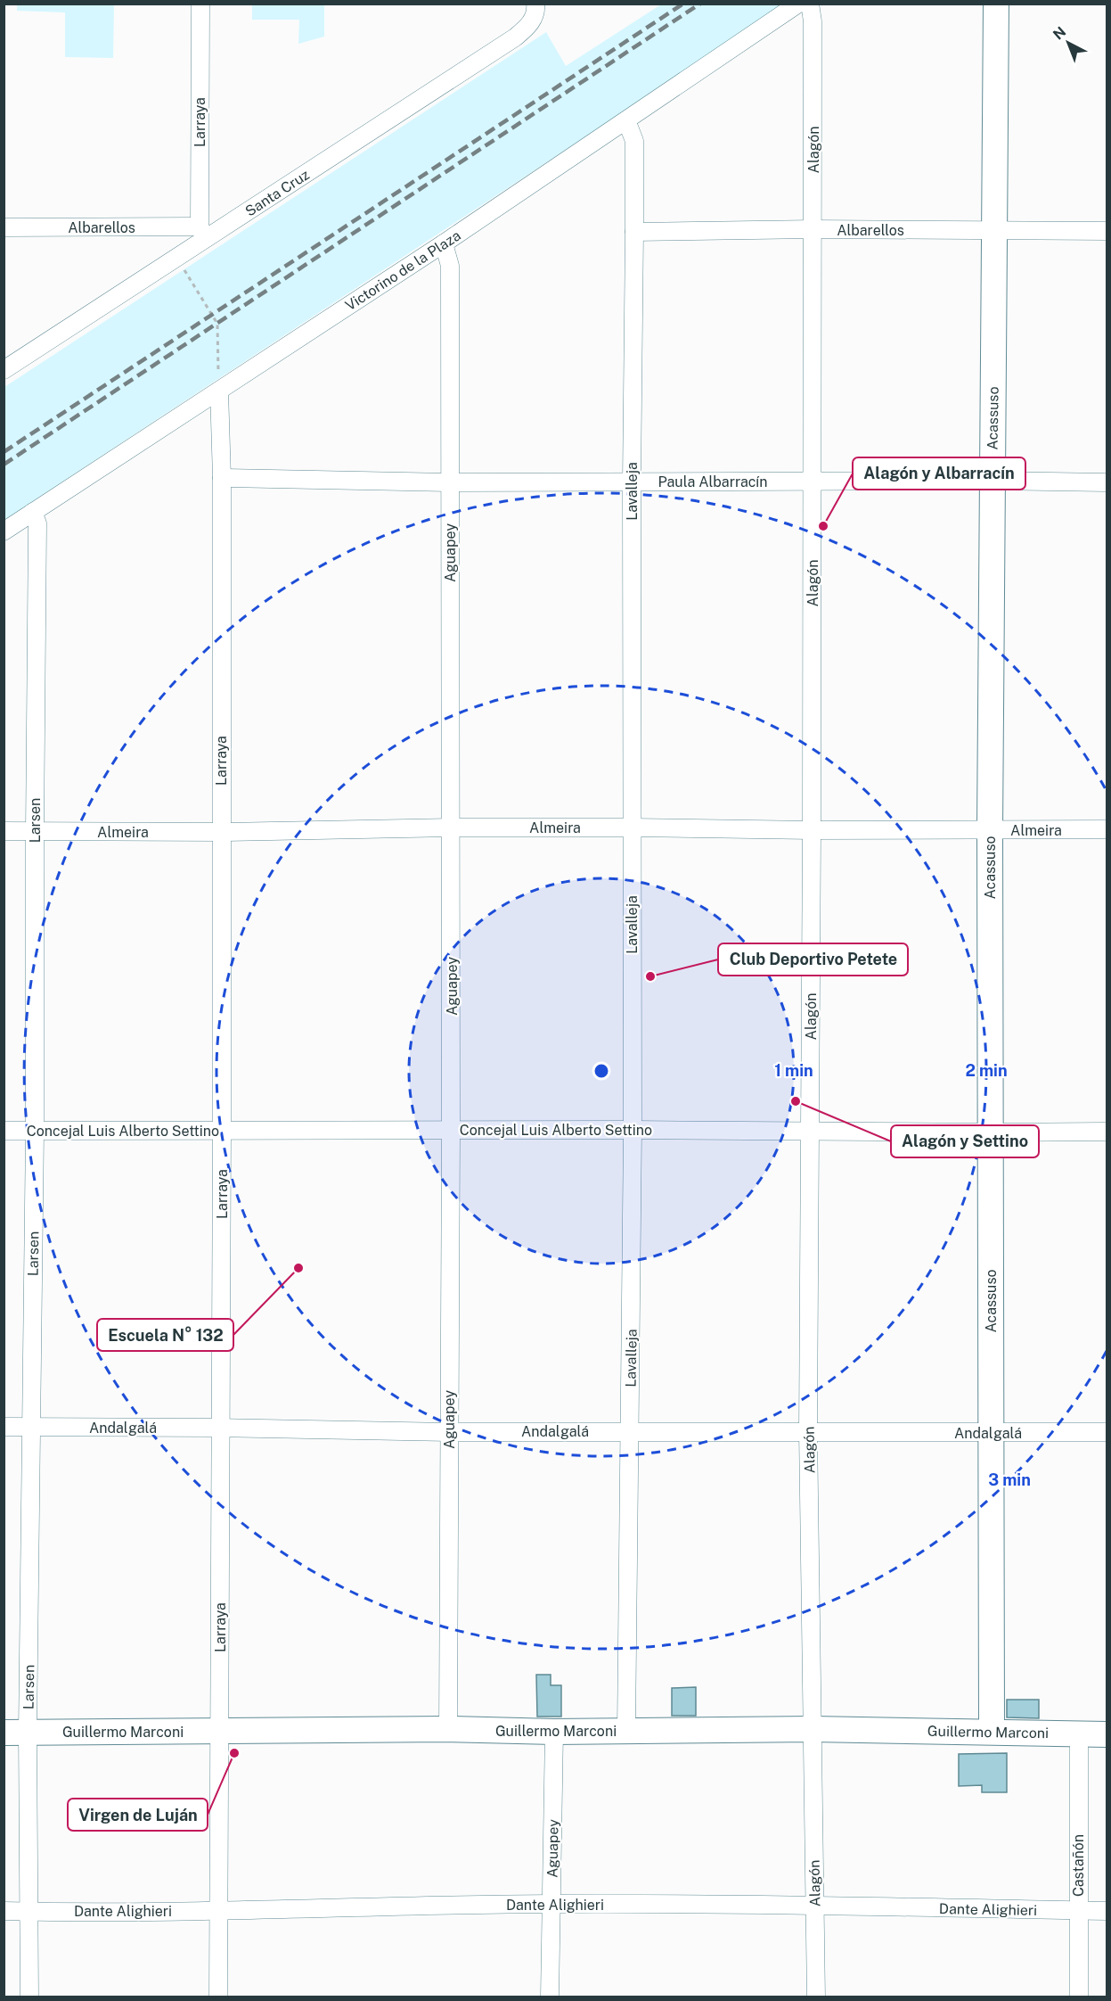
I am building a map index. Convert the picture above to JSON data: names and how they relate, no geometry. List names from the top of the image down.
{
  "streets": {
    "street": [
      "Larraya",
      "Alagón",
      "Santa Cruz",
      "Albarellos",
      "Victorino de la Plaza",
      "Acassuso",
      "Paula Albarracín",
      "Lavalleja",
      "Aguapey",
      "Larsen",
      "Almeira",
      "Concejal Luis Alberto Settino",
      "Andalgalá",
      "Guillermo Marconi",
      "Castañón",
      "Dante Alighieri"
    ]
  },
  "crossings": [
    ["Larraya", "Santa Cruz"],
    ["Larraya", "Albarellos"],
    ["Larraya", "Victorino de la Plaza"],
    ["Larraya", "Paula Albarracín"],
    ["Larraya", "Almeira"],
    ["Larraya", "Concejal Luis Alberto Settino"],
    ["Larraya", "Andalgalá"],
    ["Larraya", "Guillermo Marconi"],
    ["Larraya", "Dante Alighieri"],
    ["Alagón", "Albarellos"],
    ["Alagón", "Paula Albarracín"],
    ["Alagón", "Almeira"],
    ["Alagón", "Concejal Luis Alberto Settino"],
    ["Alagón", "Andalgalá"],
    ["Alagón", "Guillermo Marconi"],
    ["Alagón", "Dante Alighieri"],
    ["Santa Cruz", "Albarellos"],
    ["Albarellos", "Acassuso"],
    ["Albarellos", "Lavalleja"],
    ["Victorino de la Plaza", "Lavalleja"],
    ["Victorino de la Plaza", "Aguapey"],
    ["Victorino de la Plaza", "Larsen"],
    ["Acassuso", "Paula Albarracín"],
    ["Acassuso", "Almeira"],
    ["Acassuso", "Concejal Luis Alberto Settino"],
    ["Acassuso", "Andalgalá"],
    ["Acassuso", "Guillermo Marconi"],
    ["Paula Albarracín", "Lavalleja"],
    ["Paula Albarracín", "Aguapey"],
    ["Lavalleja", "Almeira"],
    ["Lavalleja", "Concejal Luis Alberto Settino"],
    ["Lavalleja", "Andalgalá"],
    ["Lavalleja", "Guillermo Marconi"],
    ["Aguapey", "Almeira"],
    ["Aguapey", "Concejal Luis Alberto Settino"],
    ["Aguapey", "Andalgalá"],
    ["Aguapey", "Guillermo Marconi"],
    ["Aguapey", "Dante Alighieri"],
    ["Larsen", "Almeira"],
    ["Larsen", "Concejal Luis Alberto Settino"],
    ["Larsen", "Andalgalá"],
    ["Larsen", "Guillermo Marconi"],
    ["Larsen", "Dante Alighieri"],
    ["Guillermo Marconi", "Castañón"],
    ["Castañón", "Dante Alighieri"]
  ],
  "places": [
    "Alagón y Albarracín",
    "Club Deportivo Petete",
    "Alagón y Settino",
    "Escuela N° 132",
    "Virgen de Luján"
  ],
  "north": "top left",
  "rings": ["1 min", "2 min", "3 min"]
}
